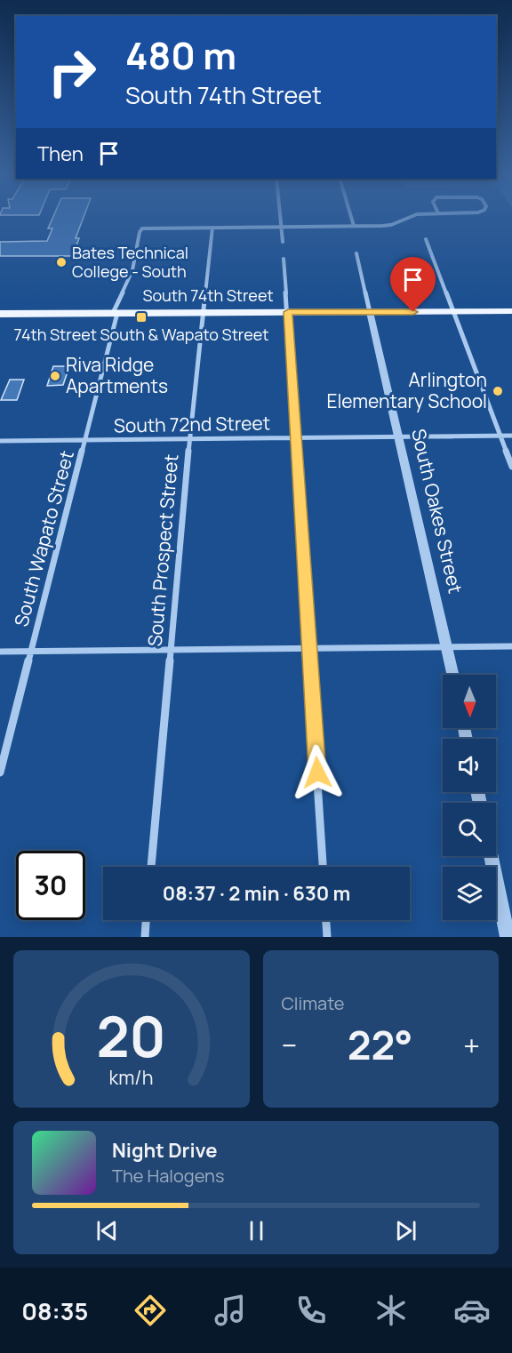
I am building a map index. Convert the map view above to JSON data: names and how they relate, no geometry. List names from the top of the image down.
{
  "streets": {
    "main road": ["South 74th Street"],
    "street": [
      "South 72nd Street",
      "South Oakes Street",
      "South Wapato Street",
      "South Prospect Street"
    ]
  },
  "crossings": [
    ["South 74th Street", "South Oakes Street"],
    ["South 74th Street", "South Wapato Street"],
    ["South 74th Street", "South Prospect Street"],
    ["South 72nd Street", "South Oakes Street"],
    ["South 72nd Street", "South Wapato Street"],
    ["South 72nd Street", "South Prospect Street"],
    ["South Wapato Street", "South Prospect Street"]
  ],
  "places": {
    "other": ["Bates Technical College - South", "Riva Ridge Apartments", "Arlington Elementary School"],
    "transit": ["74th Street South & Wapato Street"]
  },
  "north": "bottom",
  "page": {
    "turn": ["480 m", "South 74th Street"],
    "then": "Then",
    "limit": "30",
    "trip": "08:37 · 2 min · 630 m",
    "tile": "Climate",
    "heat": ["−", "22°", "+"],
    "song": ["Night Drive", "The Halogens"],
    "tabs": "08:35",
    "gauge": ["20", "km/h"]
  }
}
